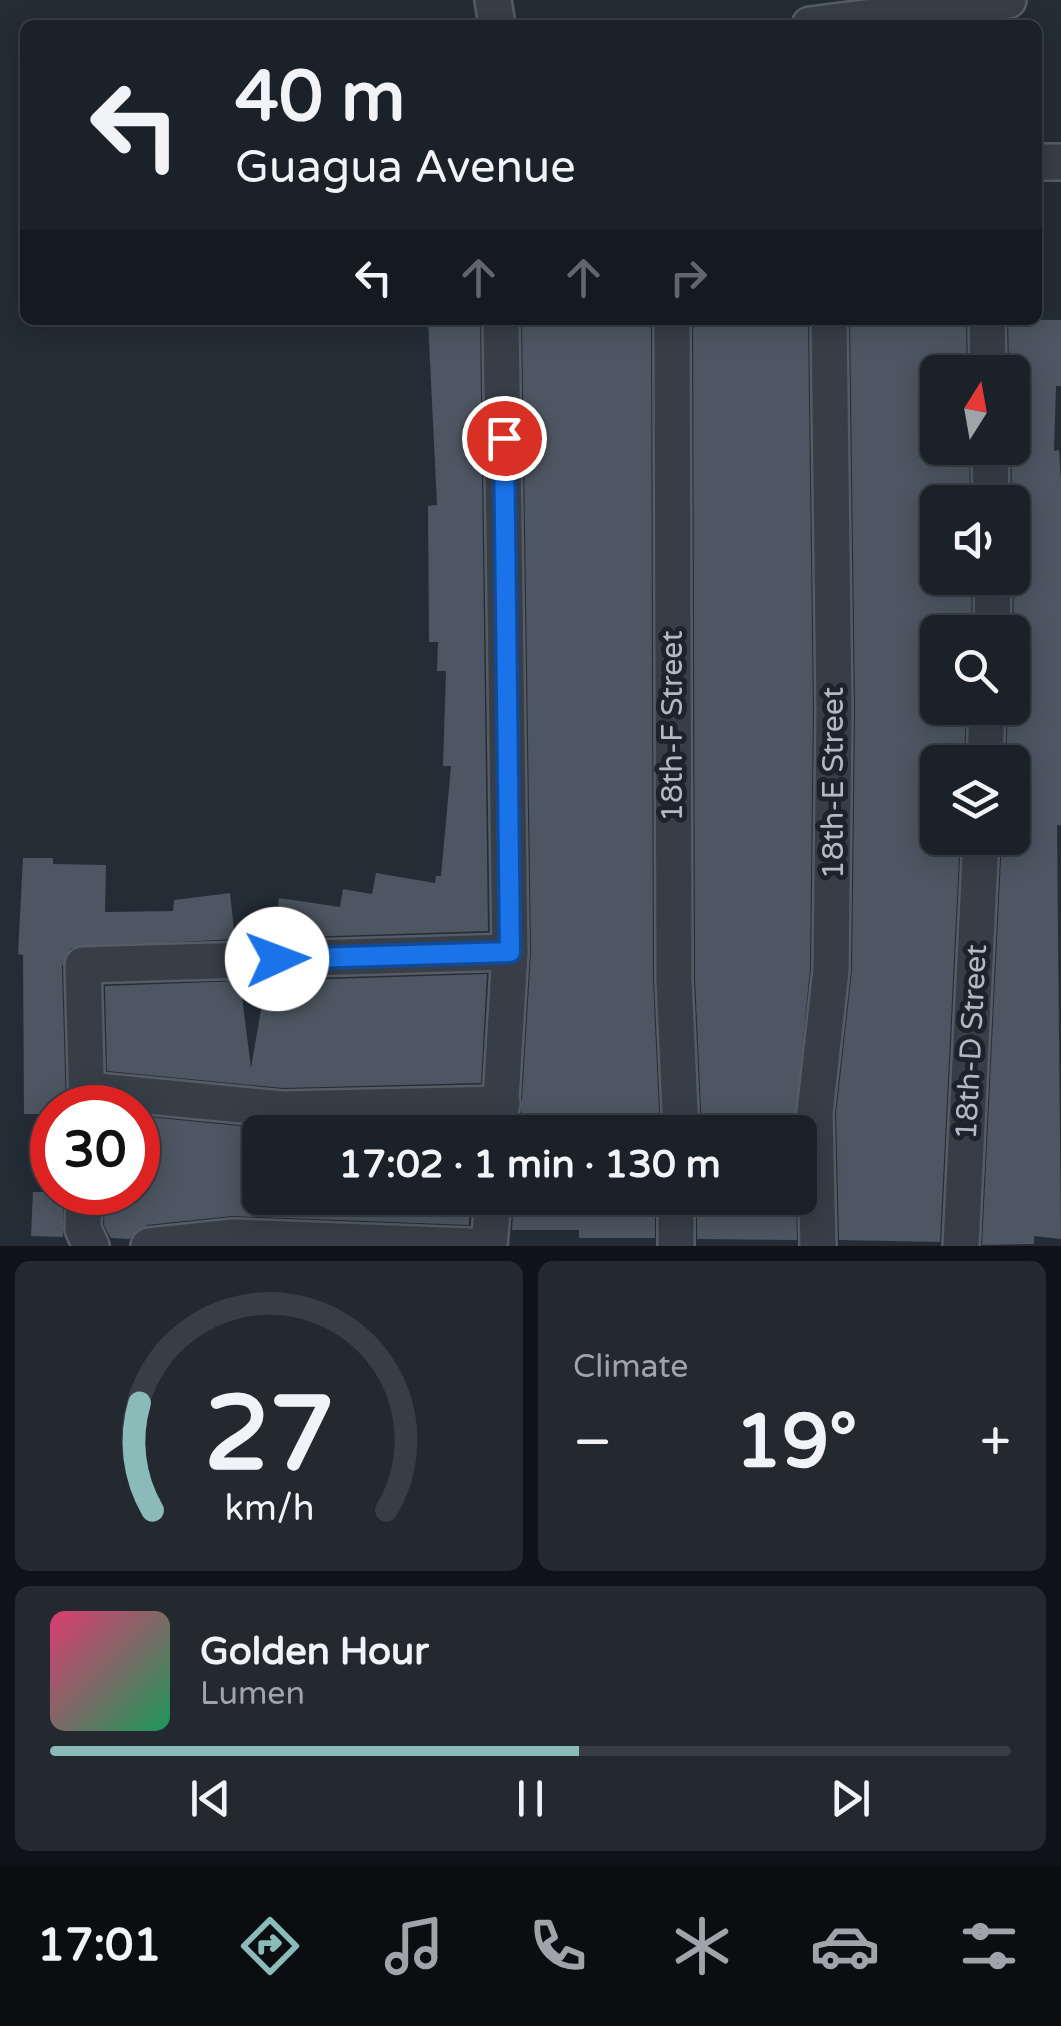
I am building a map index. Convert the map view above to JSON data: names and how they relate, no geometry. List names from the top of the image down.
{
  "streets": {
    "street": ["18th-F Street", "18th-E Street", "18th-D Street"]
  },
  "north": "top",
  "page": {
    "turn": ["40 m", "Guagua Avenue"],
    "limit": "30",
    "trip": "17:02 · 1 min · 130 m",
    "tile": "Climate",
    "heat": ["−", "19°", "+"],
    "song": ["Golden Hour", "Lumen"],
    "tabs": "17:01",
    "gauge": ["27", "km/h"]
  }
}
